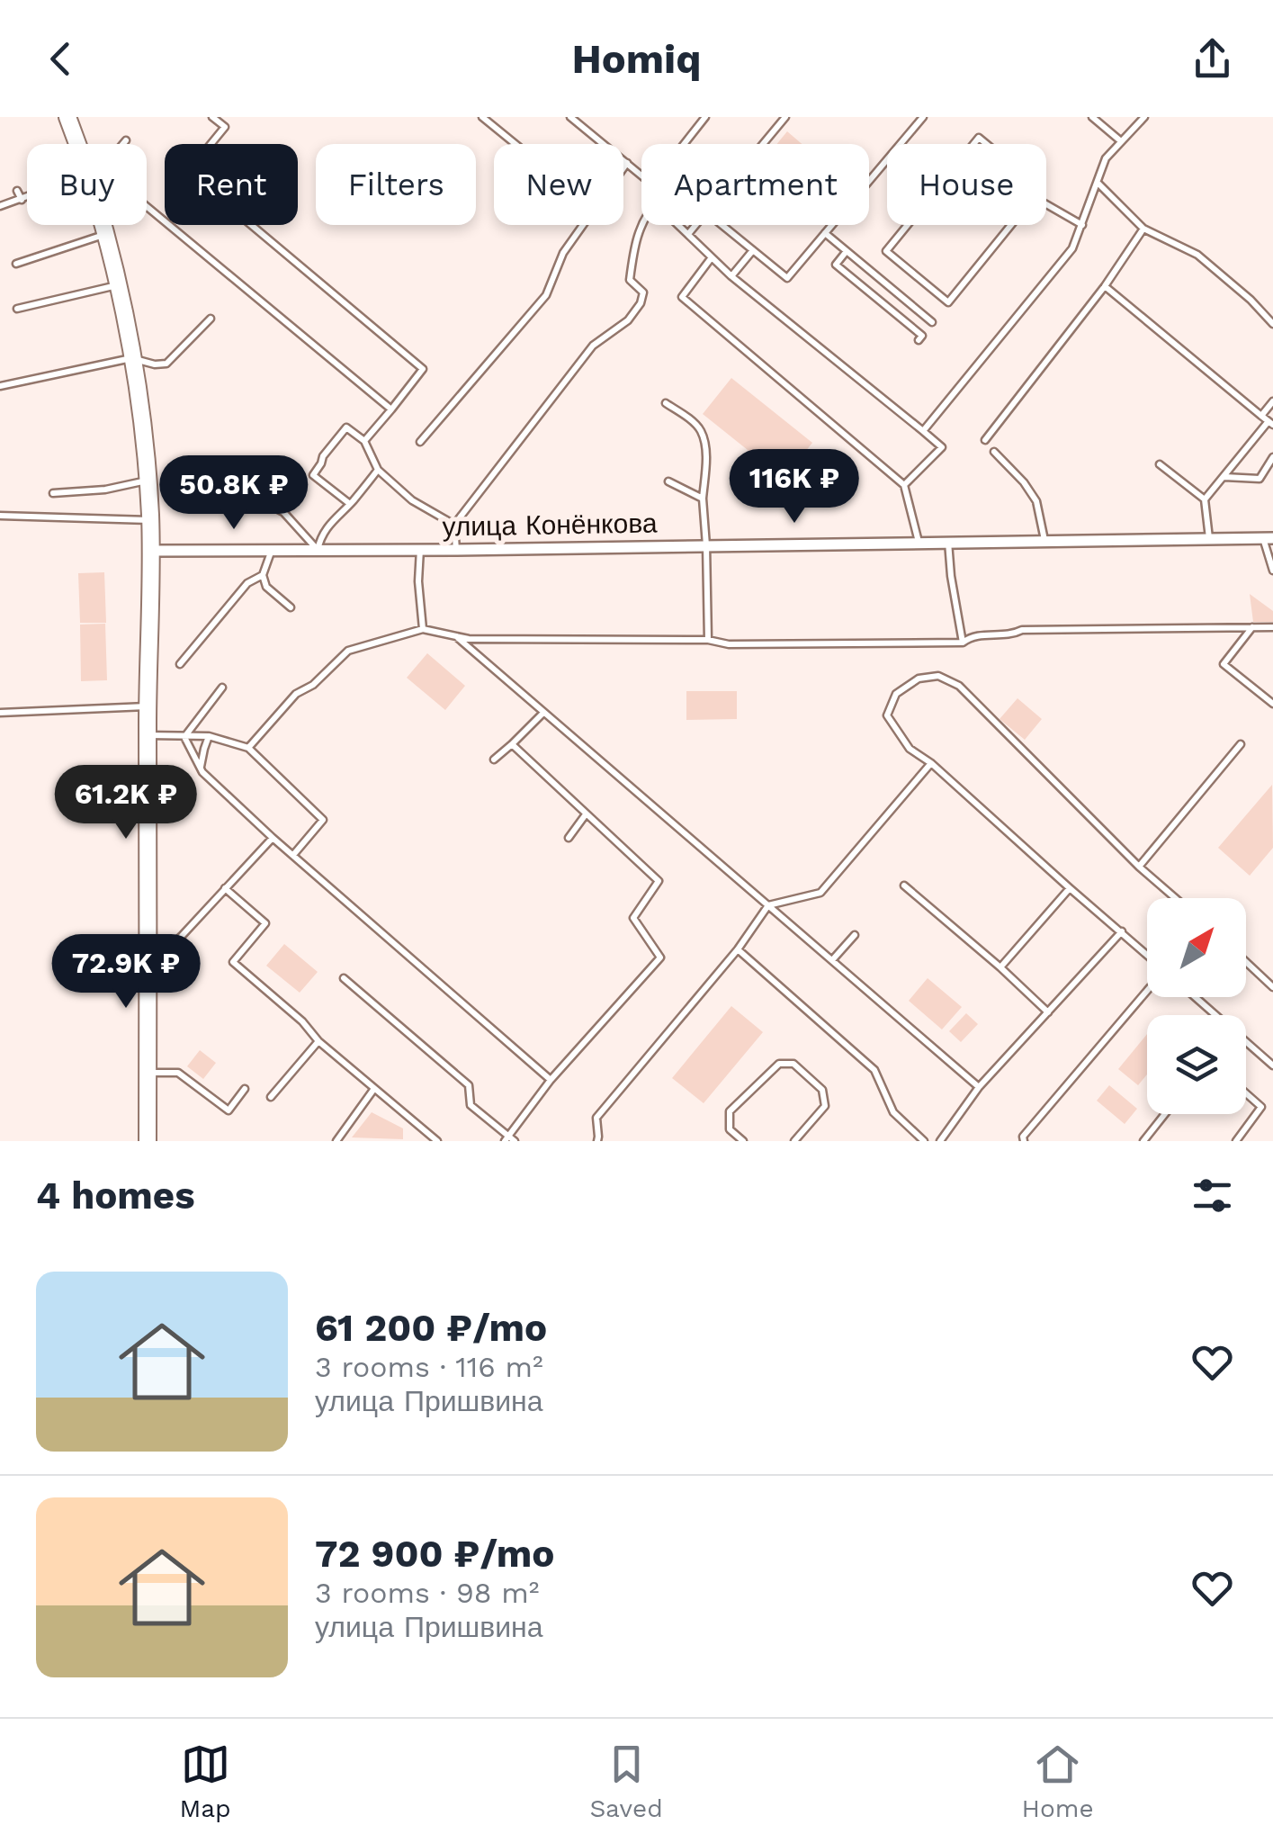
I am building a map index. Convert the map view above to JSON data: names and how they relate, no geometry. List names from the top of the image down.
{
  "streets": {
    "street": ["улица Конёнкова"]
  },
  "north": "top right",
  "page": {
    "header": "Homiq",
    "chip": [
      "Buy",
      "Rent",
      "Filters",
      "New",
      "Apartment",
      "House"
    ],
    "price": [
      "116K ₽",
      "50.8K ₽",
      "61.2K ₽",
      "72.9K ₽"
    ],
    "heading": "4 homes",
    "list": [
      {
        "name": "61 200 ₽/mo",
        "note": "3 rooms · 116 m² · улица Пришвина"
      },
      {
        "name": "72 900 ₽/mo",
        "note": "3 rooms · 98 m² · улица Пришвина"
      }
    ],
    "tabs": ["Map", "Saved", "Home"]
  }
}
